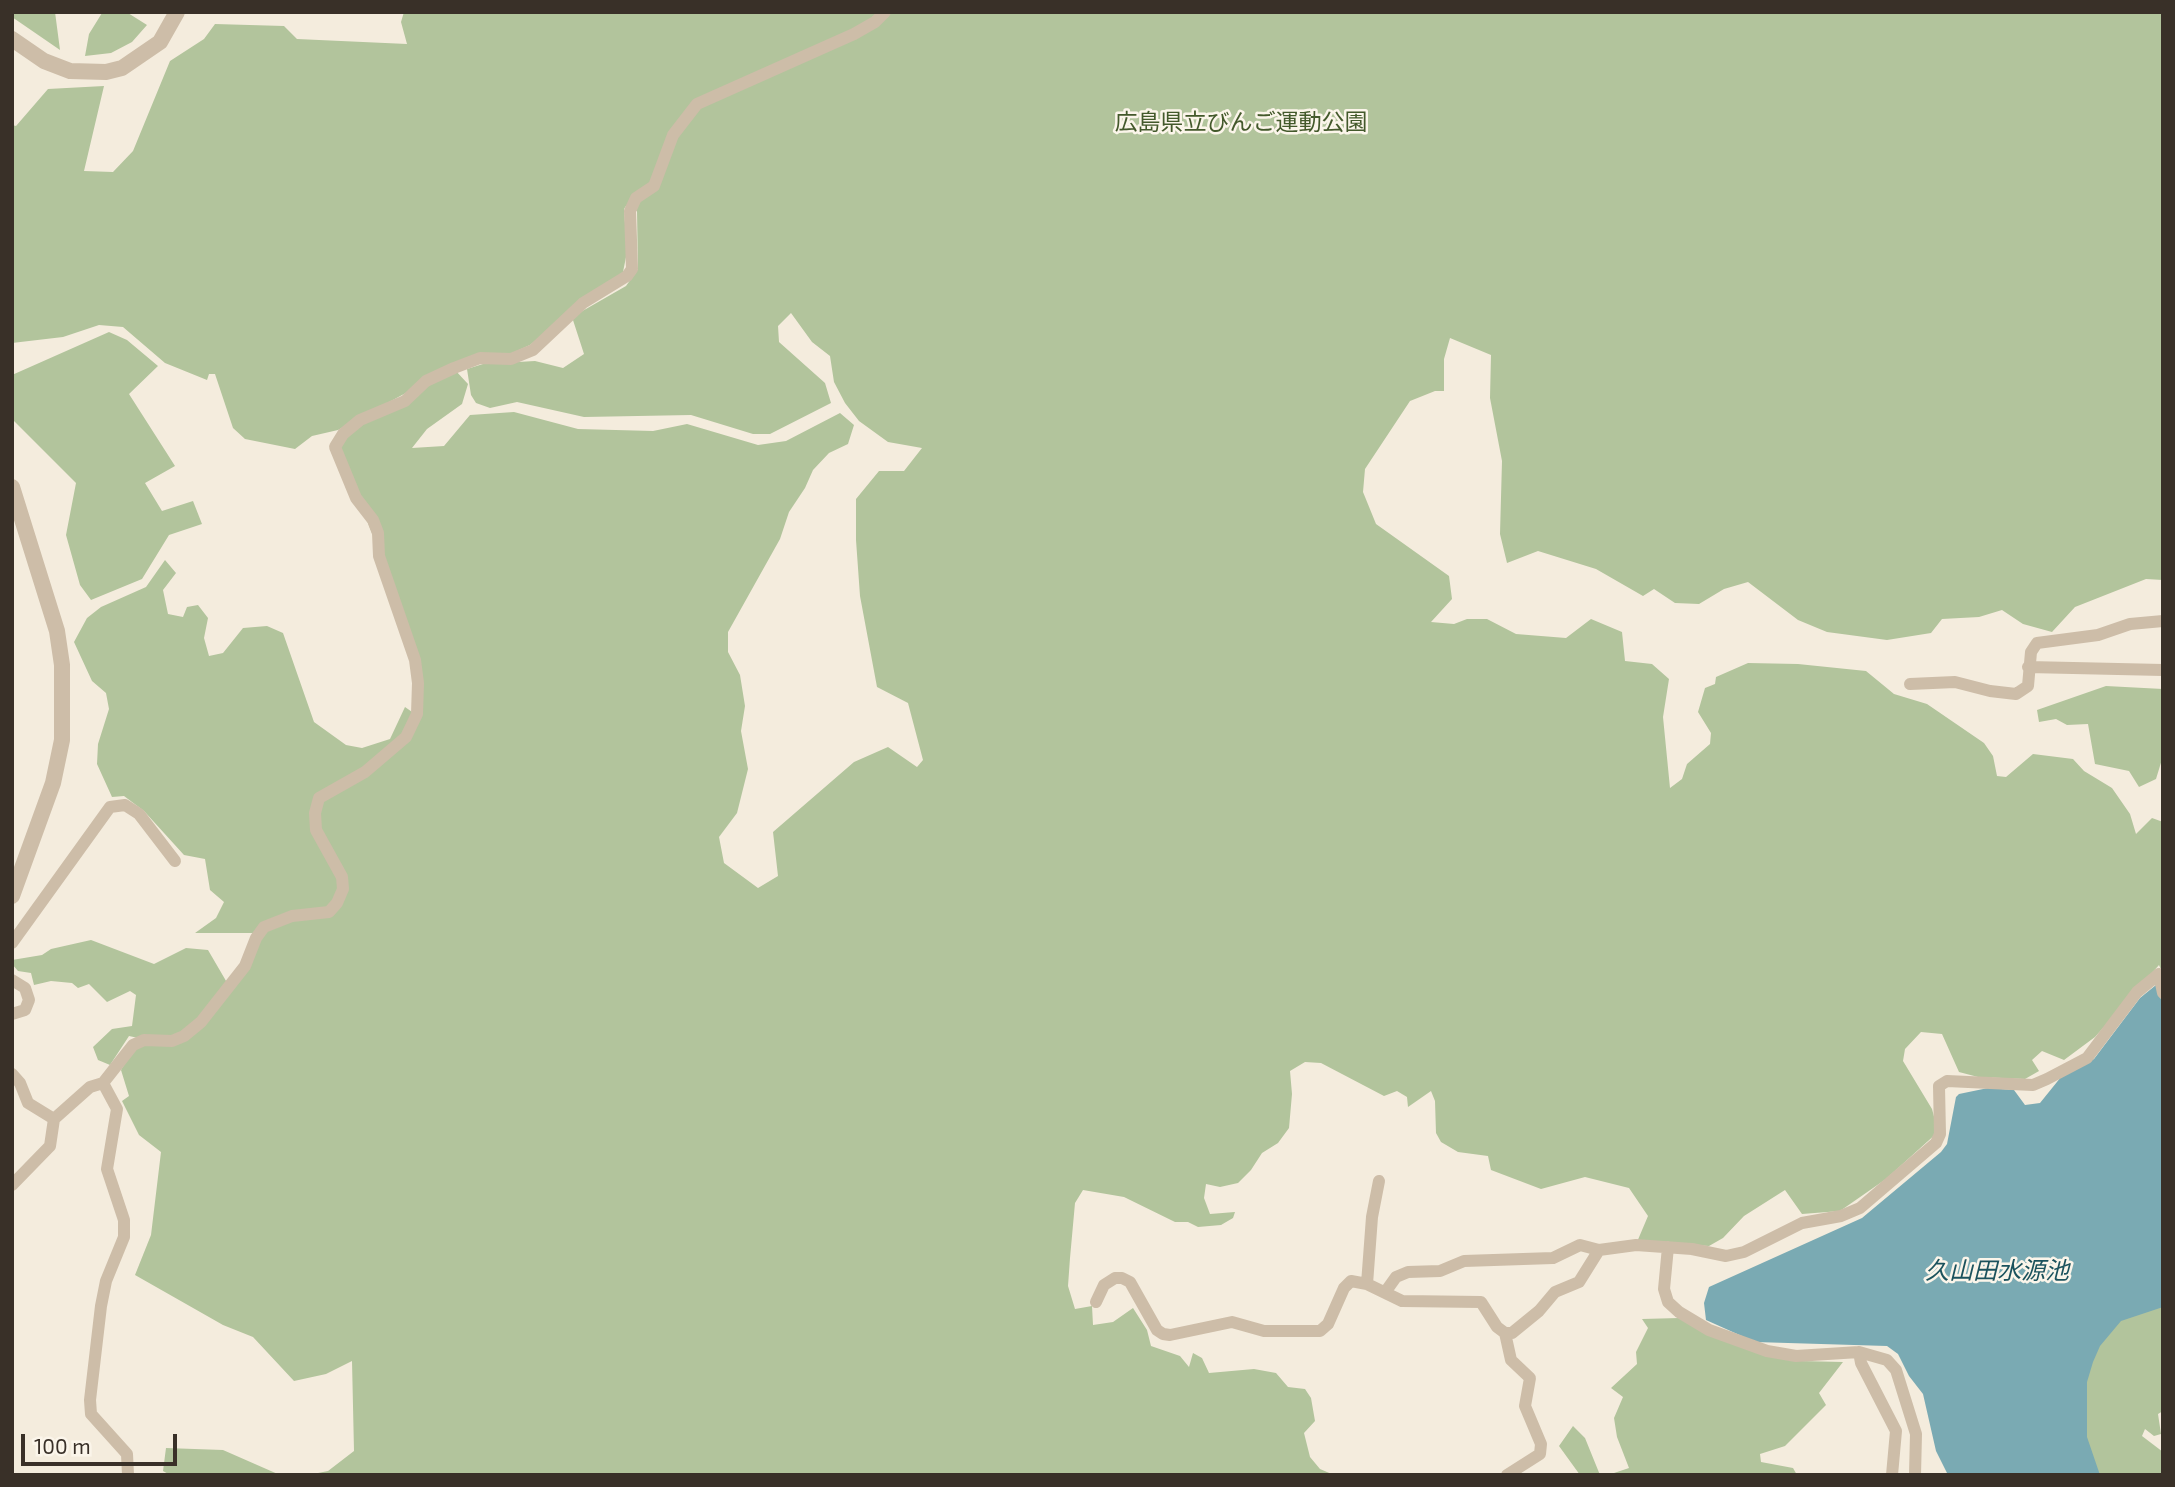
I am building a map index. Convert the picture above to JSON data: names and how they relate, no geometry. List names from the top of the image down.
{
  "water": ["久山田水源池"],
  "parks": ["広島県立びんご運動公園"],
  "scale_bar": "100 m"
}
